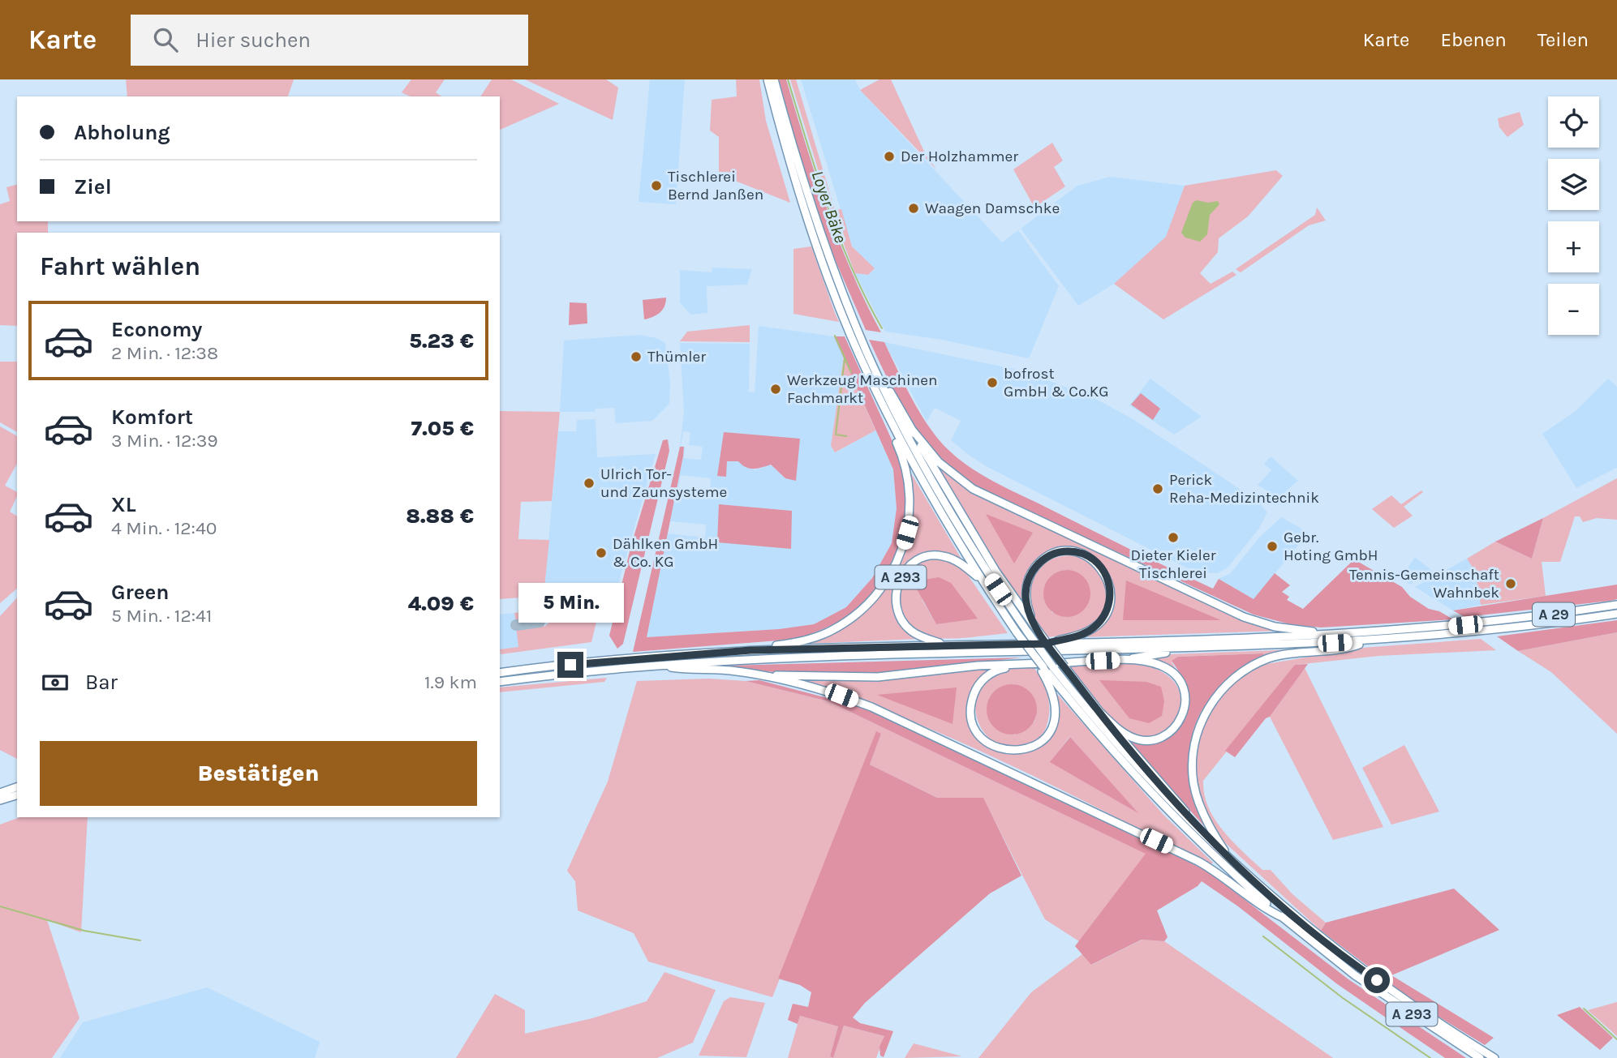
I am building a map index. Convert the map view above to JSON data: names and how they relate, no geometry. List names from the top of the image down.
{
  "streets": {
    "highway": ["A 293", "A 29"]
  },
  "crossings": [
    ["A 293", "A 29"]
  ],
  "water": ["Loyer Bäke"],
  "places": [
    "Der Holzhammer",
    "Tischlerei Bernd Janßen",
    "Waagen Damschke",
    "Thümler",
    "bofrost GmbH & Co.KG",
    "Werkzeug Maschinen Fachmarkt",
    "Ulrich Tor- und Zaunsysteme",
    "Perick Reha-Medizintechnik",
    "Dieter Kieler Tischlerei",
    "Gebr. Hoting GmbH",
    "Dählken GmbH & Co. KG",
    "Tennis-Gemeinschaft Wahnbek"
  ],
  "page": {
    "header": "Karte",
    "search": "Hier suchen",
    "nav": ["Karte", "Ebenen", "Teilen"],
    "map_buttons": ["+", "−"],
    "banner": ["Abholung", "Ziel"],
    "heading": "Fahrt wählen",
    "list": [
      {
        "name": "Economy",
        "note": "2 Min. · 12:38",
        "value": "5.23 €"
      },
      {
        "name": "Komfort",
        "note": "3 Min. · 12:39",
        "value": "7.05 €"
      },
      {
        "name": "XL",
        "note": "4 Min. · 12:40",
        "value": "8.88 €"
      },
      {
        "name": "Green",
        "note": "5 Min. · 12:41",
        "value": "4.09 €"
      }
    ],
    "bubble": "5 Min.",
    "pay": ["Bar", "1.9 km"],
    "buttons": "Bestätigen"
  }
}
